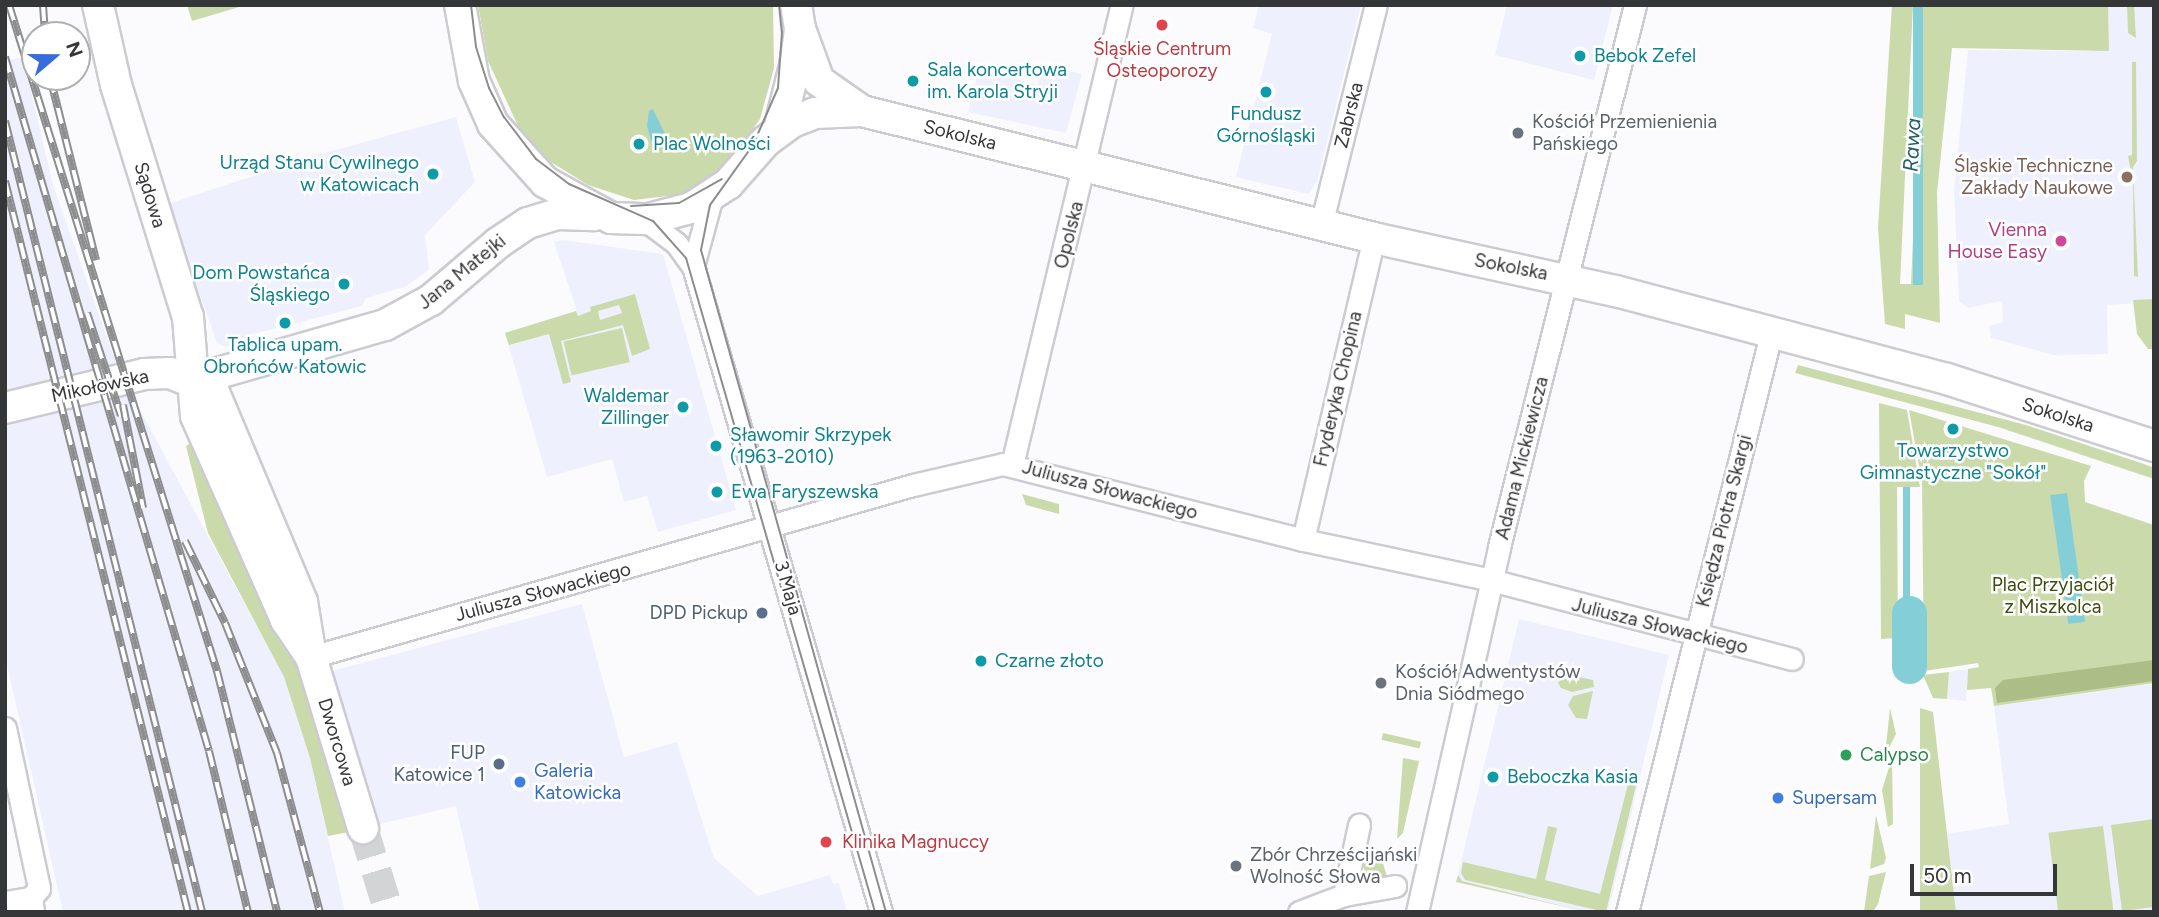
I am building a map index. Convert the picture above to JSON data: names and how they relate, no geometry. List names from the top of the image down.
{
  "streets": {
    "street": [
      "Zabrska",
      "Sokolska",
      "Sądowa",
      "Opolska",
      "Jana Matejki",
      "Mikołowska",
      "Fryderyka Chopina",
      "Adama Mickiewicza",
      "Juliusza Słowackiego",
      "Księdza Piotra Skargi",
      "3 Maja",
      "Dworcowa"
    ]
  },
  "crossings": [
    ["Zabrska", "Sokolska"],
    ["Sokolska", "Opolska"],
    ["Sokolska", "Fryderyka Chopina"],
    ["Sokolska", "Adama Mickiewicza"],
    ["Sokolska", "Księdza Piotra Skargi"],
    ["Sądowa", "Jana Matejki"],
    ["Sądowa", "Mikołowska"],
    ["Opolska", "Juliusza Słowackiego"],
    ["Jana Matejki", "Mikołowska"],
    ["Fryderyka Chopina", "Juliusza Słowackiego"],
    ["Adama Mickiewicza", "Juliusza Słowackiego"],
    ["Juliusza Słowackiego", "Księdza Piotra Skargi"],
    ["Juliusza Słowackiego", "3 Maja"],
    ["Juliusza Słowackiego", "Dworcowa"]
  ],
  "water": ["Rawa"],
  "parks": ["Plac Przyjaciół z Miszkolca"],
  "places": [
    "Śląskie Centrum Osteoporozy",
    "Bebok Zefel",
    "Sala koncertowa im. Karola Stryji",
    "Fundusz Górnośląski",
    "Kościół Przemienienia Pańskiego",
    "Plac Wolności",
    "Urząd Stanu Cywilnego w Katowicach",
    "Śląskie Techniczne Zakłady Naukowe",
    "Vienna House Easy",
    "Dom Powstańca Śląskiego",
    "Tablica upam. Obrońców Katowic",
    "Waldemar Zillinger",
    "Towarzystwo Gimnastyczne \"Sokół\"",
    "Sławomir Skrzypek (1963-2010)",
    "Ewa Faryszewska",
    "DPD Pickup",
    "Czarne złoto",
    "Kościół Adwentystów Dnia Siódmego",
    "Calypso",
    "FUP Katowice 1",
    "Beboczka Kasia",
    "Galeria Katowicka",
    "Supersam",
    "Klinika Magnuccy",
    "Zbór Chrześcijański Wolność Słowa"
  ],
  "scale_bar": "50 m",
  "north": "right"
}
